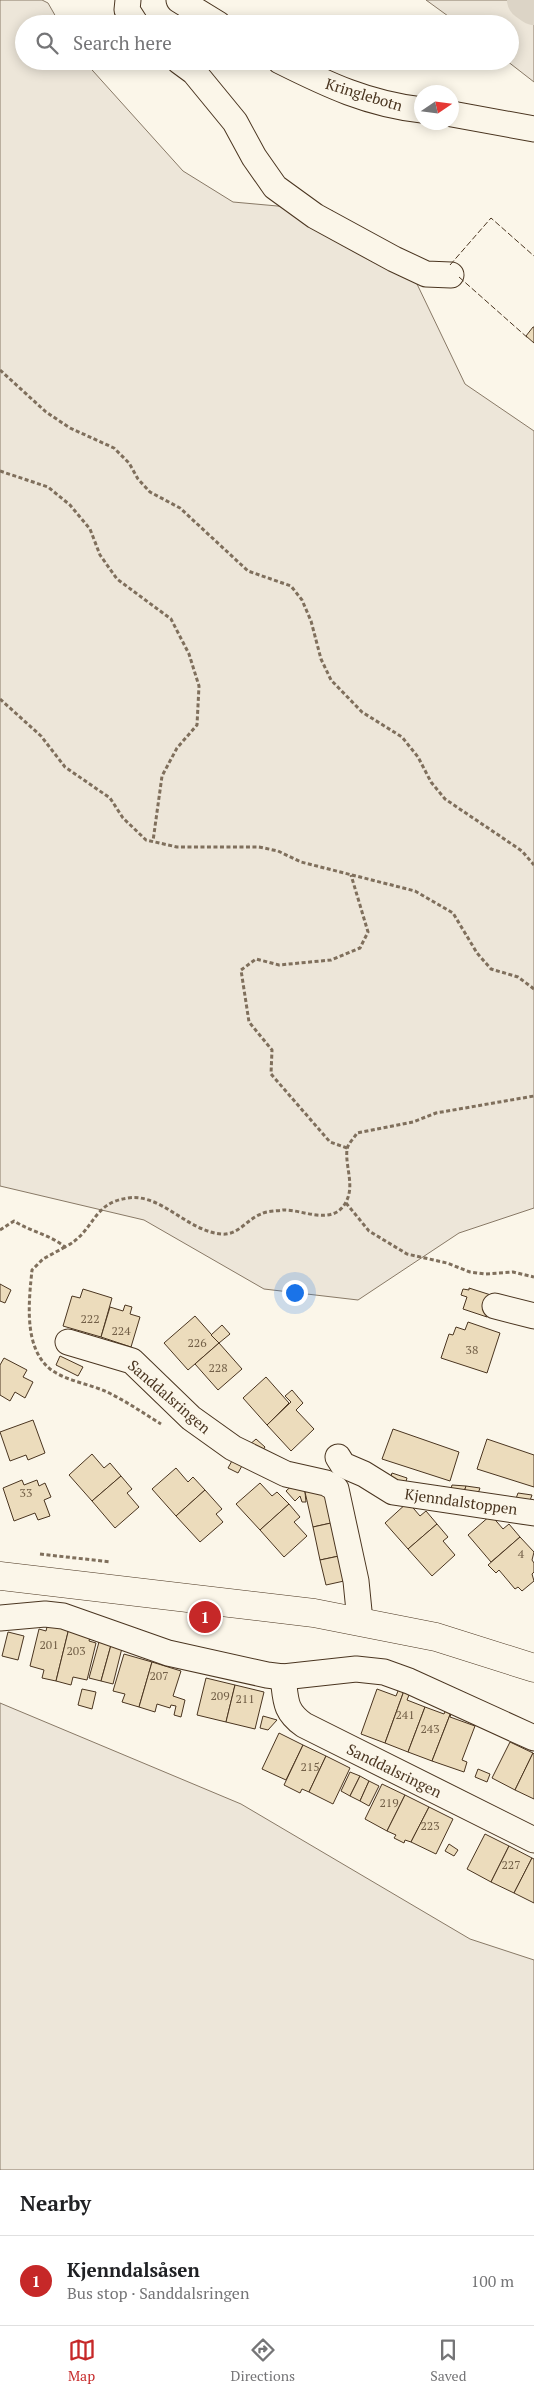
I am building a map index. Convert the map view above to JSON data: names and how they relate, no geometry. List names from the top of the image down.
{
  "streets": {
    "street": ["Kringlebotn", "Sanddalsringen", "Kjenndalstoppen"]
  },
  "house_numbers": [
    "222",
    "224",
    "226",
    "38",
    "228",
    "33",
    "4",
    "201",
    "203",
    "207",
    "209",
    "211",
    "241",
    "243",
    "215",
    "219",
    "223",
    "227"
  ],
  "north": "right",
  "page": {
    "search": "Search here",
    "pins": "1",
    "heading": "Nearby",
    "list": [
      {
        "mark": "1",
        "name": "Kjenndalsåsen",
        "note": "Bus stop · Sanddalsringen",
        "value": "100 m"
      }
    ],
    "nav": ["Map", "Directions", "Saved"]
  }
}
